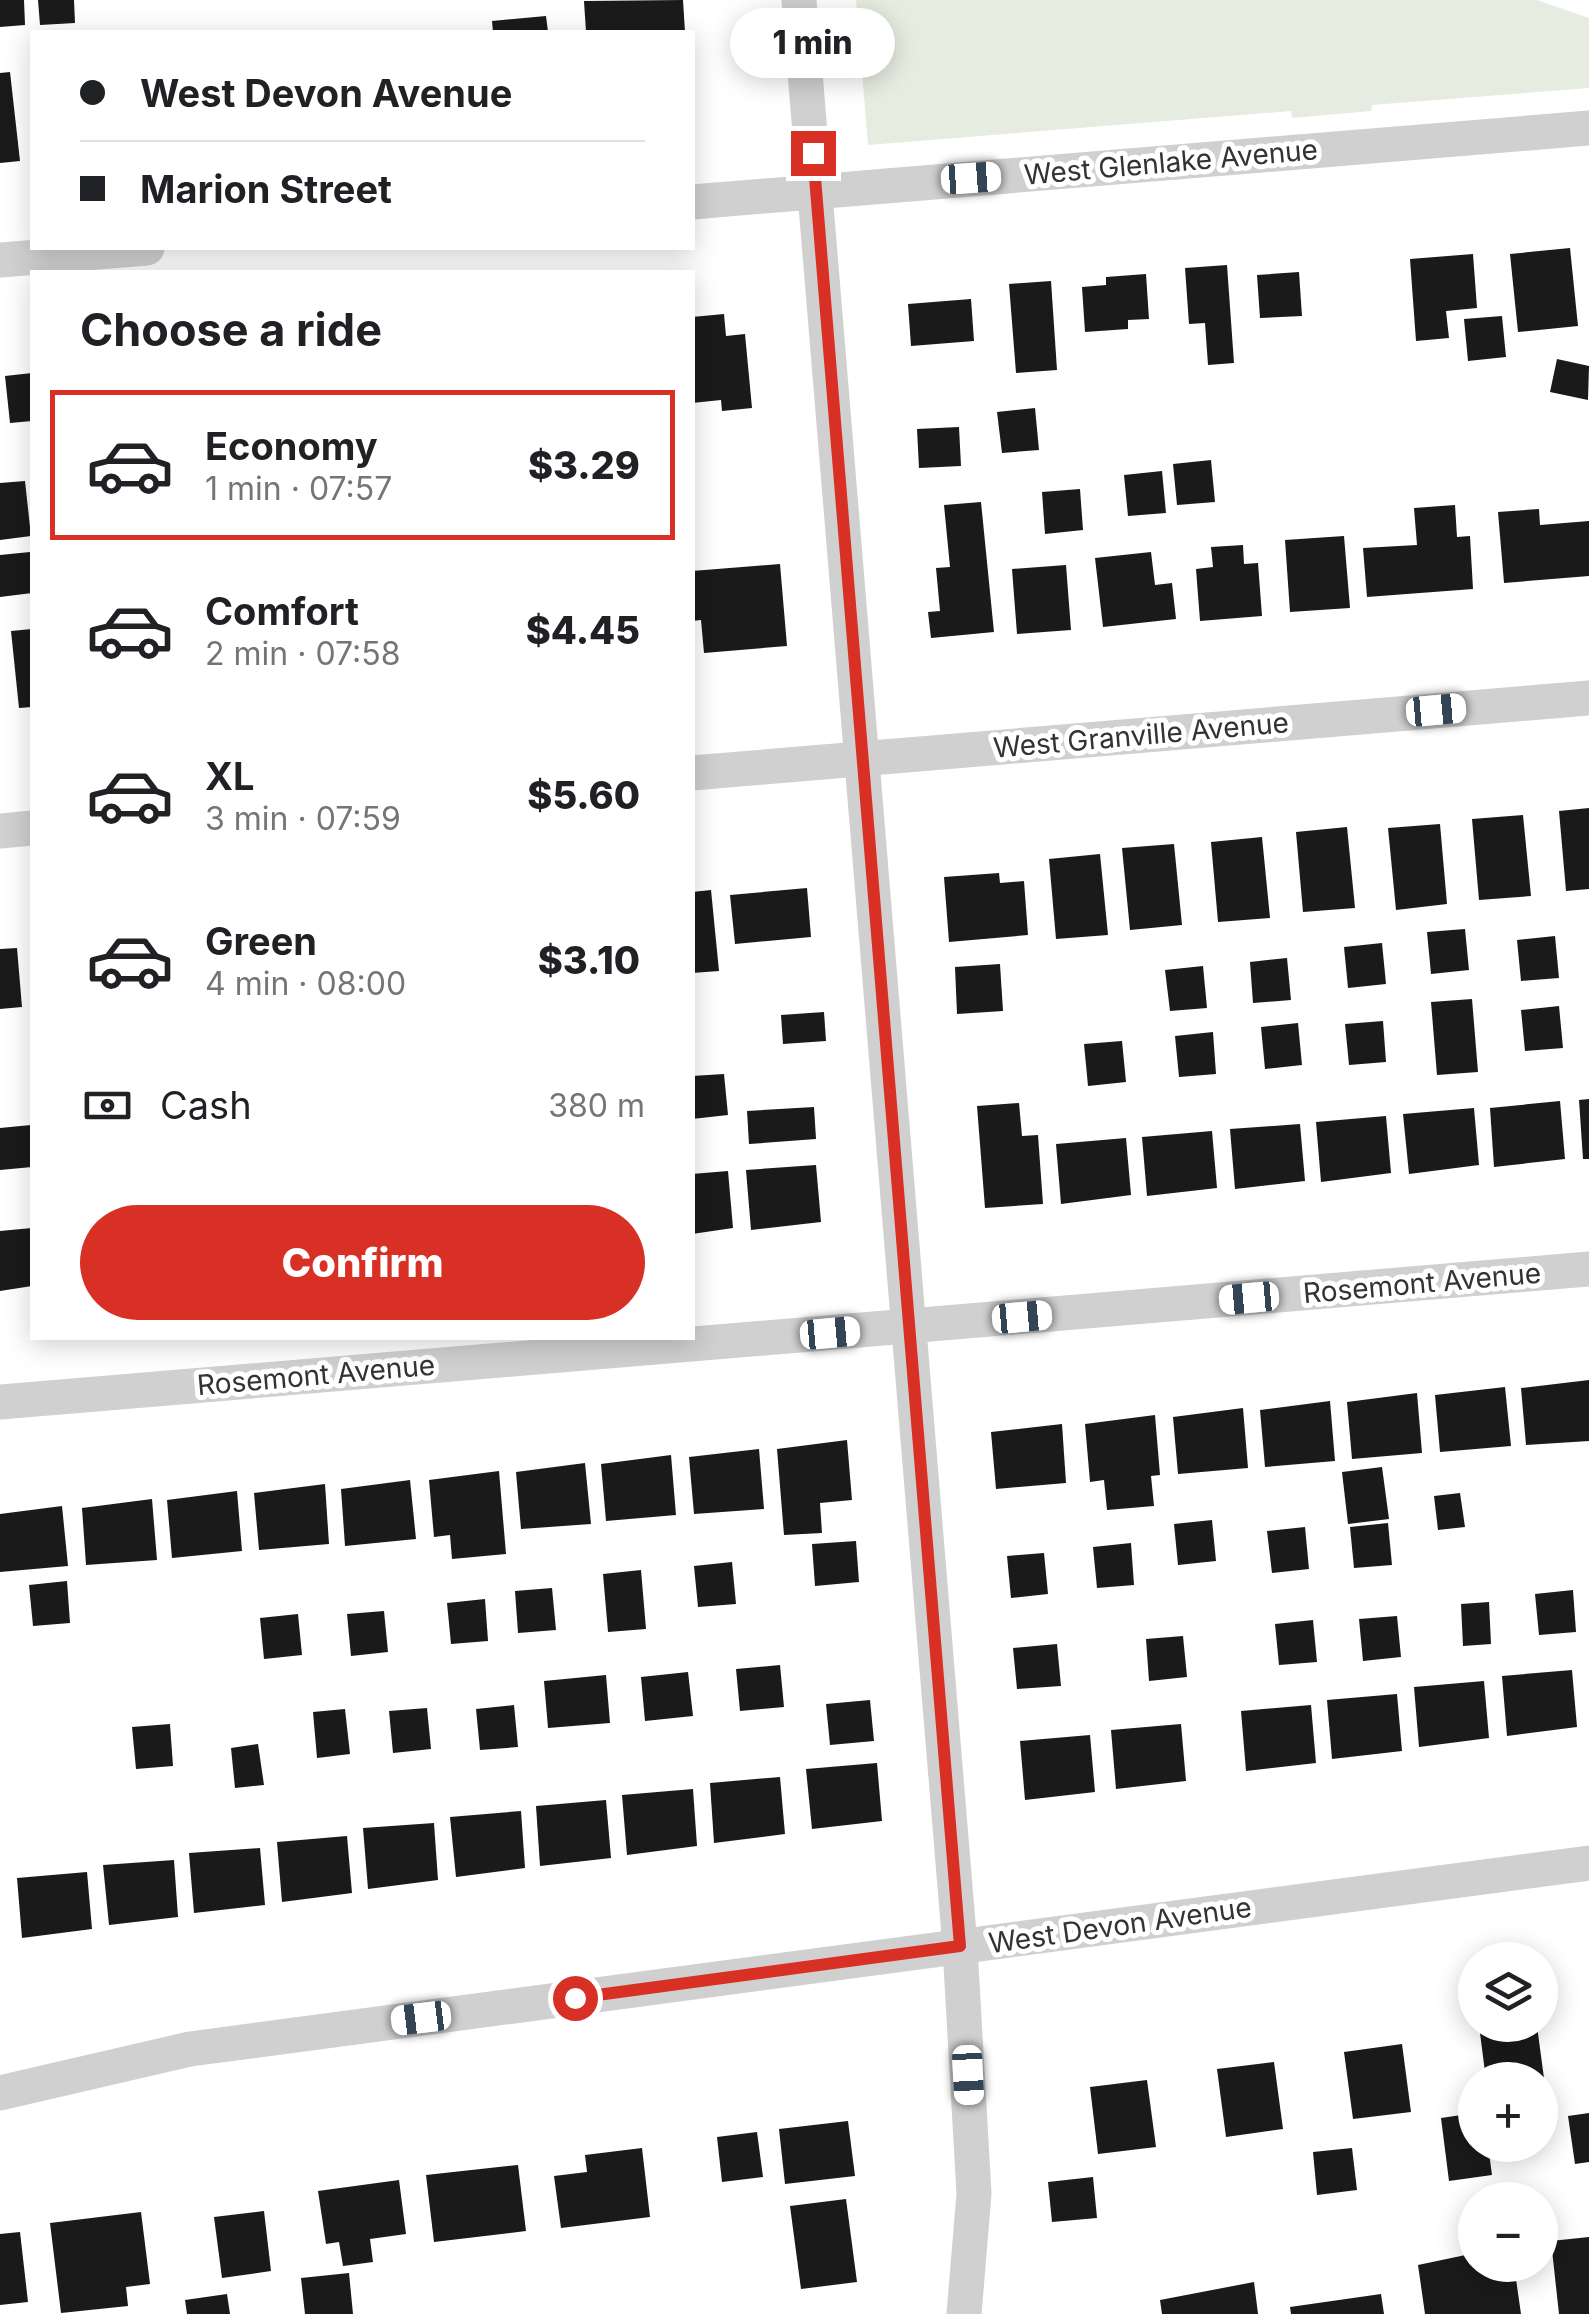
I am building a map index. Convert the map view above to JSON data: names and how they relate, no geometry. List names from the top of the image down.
{
  "streets": {
    "street": [
      "West Glenlake Avenue",
      "West Granville Avenue",
      "Rosemont Avenue",
      "West Devon Avenue"
    ]
  },
  "page": {
    "bubble": "1 min",
    "banner": ["West Devon Avenue", "Marion Street"],
    "heading": "Choose a ride",
    "list": [
      {
        "name": "Economy",
        "note": "1 min · 07:57",
        "value": "$3.29"
      },
      {
        "name": "Comfort",
        "note": "2 min · 07:58",
        "value": "$4.45"
      },
      {
        "name": "XL",
        "note": "3 min · 07:59",
        "value": "$5.60"
      },
      {
        "name": "Green",
        "note": "4 min · 08:00",
        "value": "$3.10"
      }
    ],
    "pay": ["Cash", "380 m"],
    "buttons": "Confirm",
    "map_buttons": ["+", "−"]
  }
}
